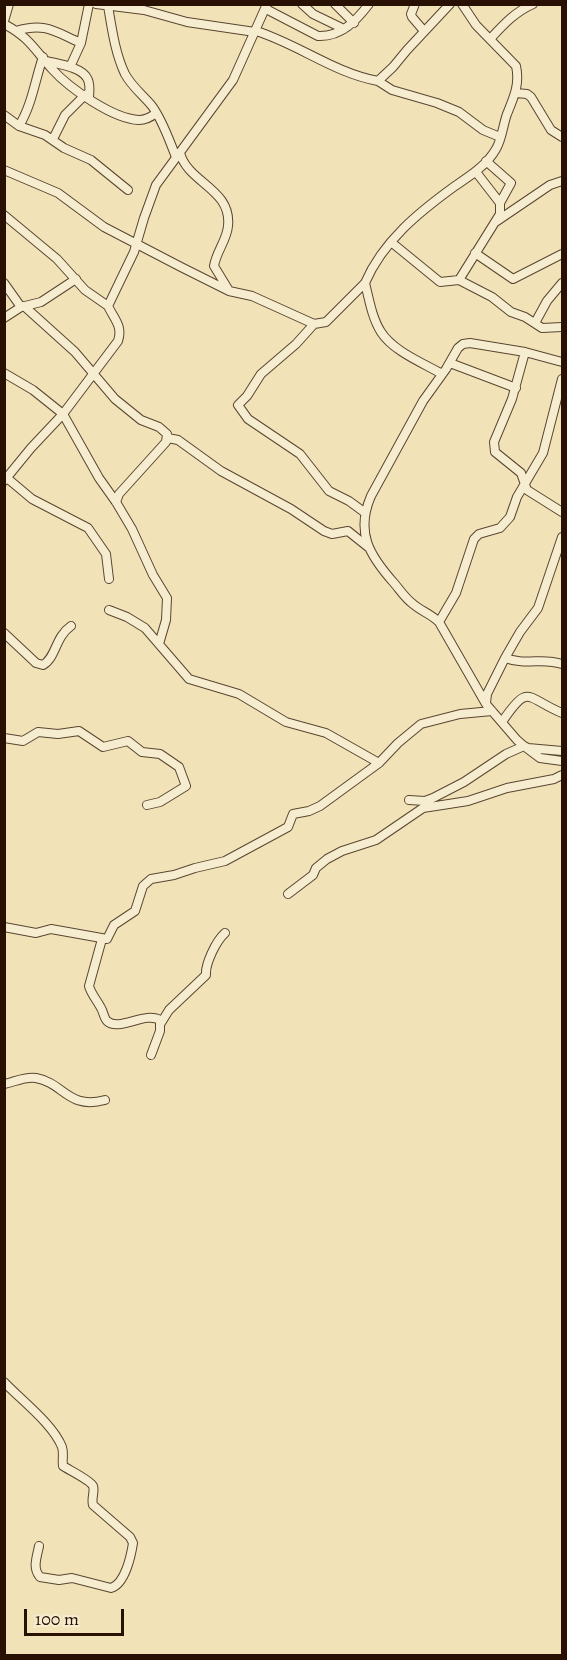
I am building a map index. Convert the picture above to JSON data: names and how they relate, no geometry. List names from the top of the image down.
{
  "scale_bar": "100 m"
}
